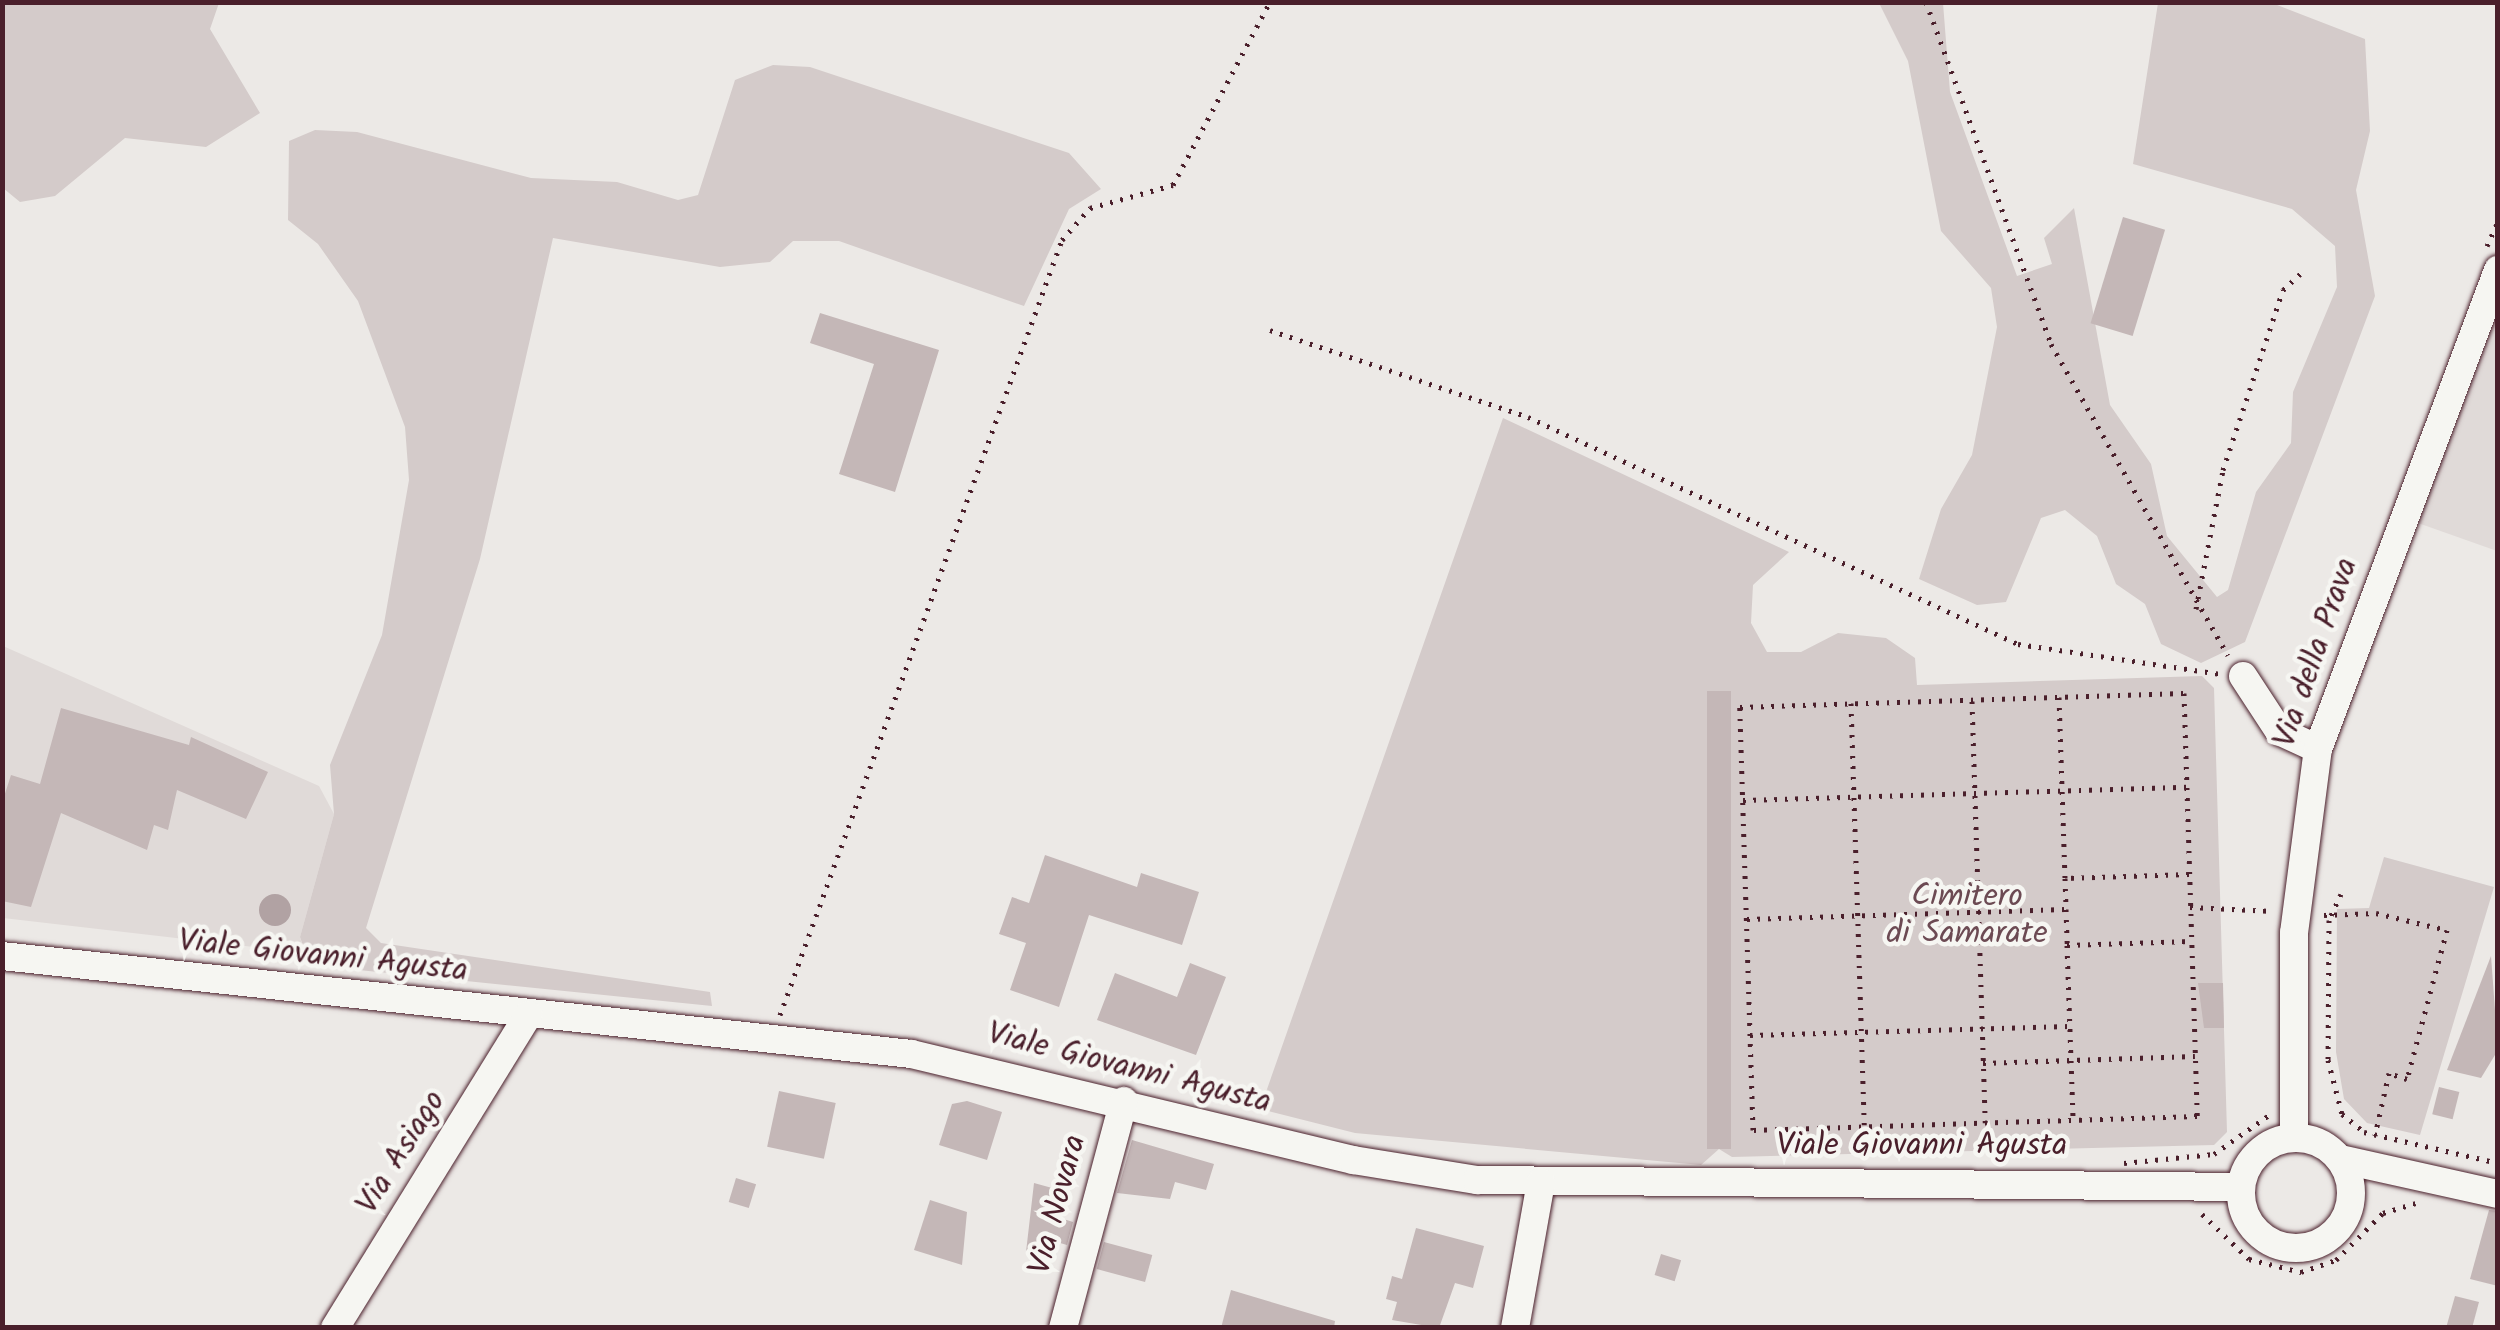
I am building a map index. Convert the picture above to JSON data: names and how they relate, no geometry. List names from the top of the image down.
{
  "streets": {
    "street": [
      "Via della Prava",
      "Viale Giovanni Agusta",
      "Via Asiago",
      "Via Novara"
    ]
  },
  "crossings": [
    ["Via della Prava", "Viale Giovanni Agusta"],
    ["Viale Giovanni Agusta", "Via Asiago"],
    ["Viale Giovanni Agusta", "Via Novara"]
  ],
  "parks": ["Cimitero di Samarate"]
}
